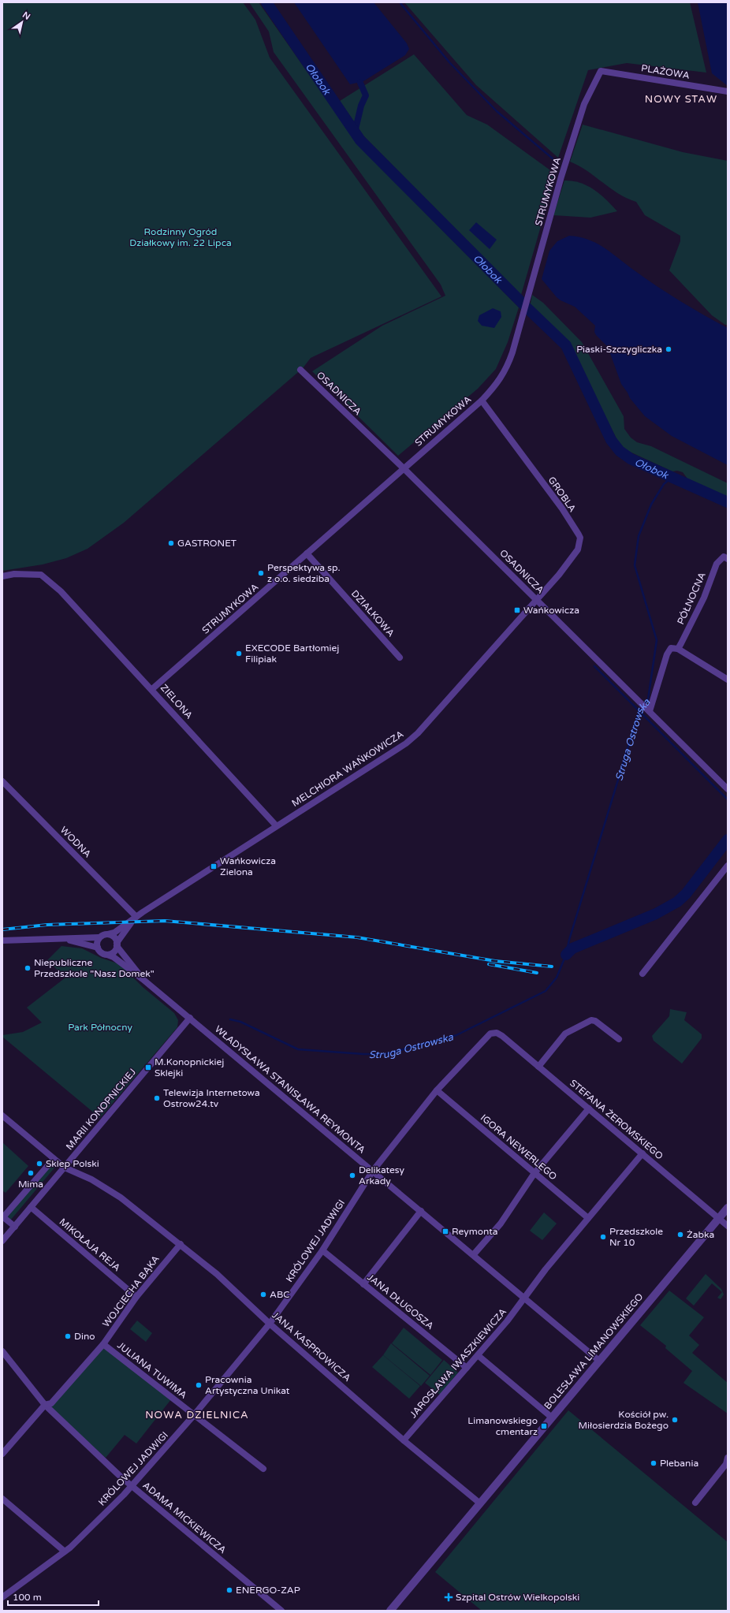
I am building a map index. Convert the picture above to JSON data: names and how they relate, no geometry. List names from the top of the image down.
{
  "streets": {
    "street": [
      "PLAŻOWA",
      "STRUMYKOWA",
      "OSADNICZA",
      "GROBLA",
      "PÓŁNOCNA",
      "DZIAŁKOWA",
      "ZIELONA",
      "MELCHIORA WAŃKOWICZA",
      "WODNA",
      "WŁADYSŁAWA STANISŁAWA REYMONTA",
      "MARII KONOPNICKIEJ",
      "STEFANA ŻEROMSKIEGO",
      "IGORA NEWERLEGO",
      "KRÓLOWEJ JADWIGI",
      "MIKOŁAJA REJA",
      "WOJCIECHA BĄKA",
      "JANA DŁUGOSZA",
      "JANA KASPROWICZA",
      "BOLESŁAWA LIMANOWSKIEGO",
      "JAROSŁAWA IWASZKIEWICZA",
      "JULIANA TUWIMA",
      "ADAMA MICKIEWICZA"
    ]
  },
  "crossings": [
    ["PLAŻOWA", "STRUMYKOWA"],
    ["STRUMYKOWA", "OSADNICZA"],
    ["STRUMYKOWA", "GROBLA"],
    ["STRUMYKOWA", "DZIAŁKOWA"],
    ["STRUMYKOWA", "ZIELONA"],
    ["OSADNICZA", "GROBLA"],
    ["OSADNICZA", "MELCHIORA WAŃKOWICZA"],
    ["GROBLA", "MELCHIORA WAŃKOWICZA"],
    ["ZIELONA", "MELCHIORA WAŃKOWICZA"],
    ["MELCHIORA WAŃKOWICZA", "WODNA"],
    ["MELCHIORA WAŃKOWICZA", "WŁADYSŁAWA STANISŁAWA REYMONTA"],
    ["WŁADYSŁAWA STANISŁAWA REYMONTA", "MARII KONOPNICKIEJ"],
    ["WŁADYSŁAWA STANISŁAWA REYMONTA", "KRÓLOWEJ JADWIGI"],
    ["WŁADYSŁAWA STANISŁAWA REYMONTA", "BOLESŁAWA LIMANOWSKIEGO"],
    ["WŁADYSŁAWA STANISŁAWA REYMONTA", "JAROSŁAWA IWASZKIEWICZA"],
    ["MARII KONOPNICKIEJ", "MIKOŁAJA REJA"],
    ["MARII KONOPNICKIEJ", "JANA KASPROWICZA"],
    ["STEFANA ŻEROMSKIEGO", "KRÓLOWEJ JADWIGI"],
    ["STEFANA ŻEROMSKIEGO", "BOLESŁAWA LIMANOWSKIEGO"],
    ["STEFANA ŻEROMSKIEGO", "JAROSŁAWA IWASZKIEWICZA"],
    ["IGORA NEWERLEGO", "KRÓLOWEJ JADWIGI"],
    ["IGORA NEWERLEGO", "JAROSŁAWA IWASZKIEWICZA"],
    ["KRÓLOWEJ JADWIGI", "JANA DŁUGOSZA"],
    ["KRÓLOWEJ JADWIGI", "JANA KASPROWICZA"],
    ["KRÓLOWEJ JADWIGI", "JULIANA TUWIMA"],
    ["KRÓLOWEJ JADWIGI", "ADAMA MICKIEWICZA"],
    ["MIKOŁAJA REJA", "WOJCIECHA BĄKA"],
    ["WOJCIECHA BĄKA", "JANA KASPROWICZA"],
    ["WOJCIECHA BĄKA", "JULIANA TUWIMA"],
    ["WOJCIECHA BĄKA", "ADAMA MICKIEWICZA"],
    ["JANA DŁUGOSZA", "JAROSŁAWA IWASZKIEWICZA"],
    ["JANA KASPROWICZA", "BOLESŁAWA LIMANOWSKIEGO"],
    ["JANA KASPROWICZA", "JAROSŁAWA IWASZKIEWICZA"]
  ],
  "districts": ["NOWY STAW", "NOWA DZIELNICA"],
  "water": ["Ołobok", "Struga Ostrowska"],
  "parks": ["Rodzinny Ogród Działkowy im. 22 Lipca", "Park Północny"],
  "places": {
    "other": [
      "Piaski-Szczygliczka",
      "GASTRONET",
      "Perspektywa sp. z o.o. siedziba",
      "EXECODE Bartłomiej Filipiak",
      "Niepubliczne Przedszkole \"Nasz Domek\"",
      "Telewizja Internetowa Ostrow24.tv",
      "Sklep Polski",
      "Mima",
      "Delikatesy Arkady",
      "Żabka",
      "Przedszkole Nr 10",
      "ABC",
      "Dino",
      "Pracownia Artystyczna Unikat",
      "Kościół pw. Miłosierdzia Bożego",
      "Plebania",
      "ENERGO-ZAP"
    ],
    "transit": [
      "Wańkowicza",
      "Wańkowicza Zielona",
      "M.Konopnickiej Sklejki",
      "Reymonta",
      "Limanowskiego cmentarz"
    ],
    "health": ["Szpital Ostrów Wielkopolski"]
  },
  "scale_bar": "100 m",
  "north": "top right"
}
